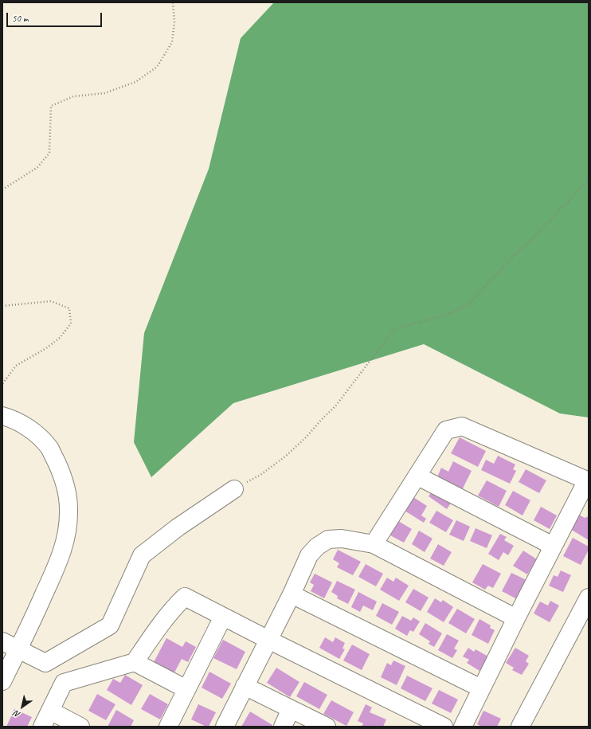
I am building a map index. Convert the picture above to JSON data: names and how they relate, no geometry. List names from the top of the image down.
{
  "scale_bar": "50 m",
  "north": "bottom left"
}
